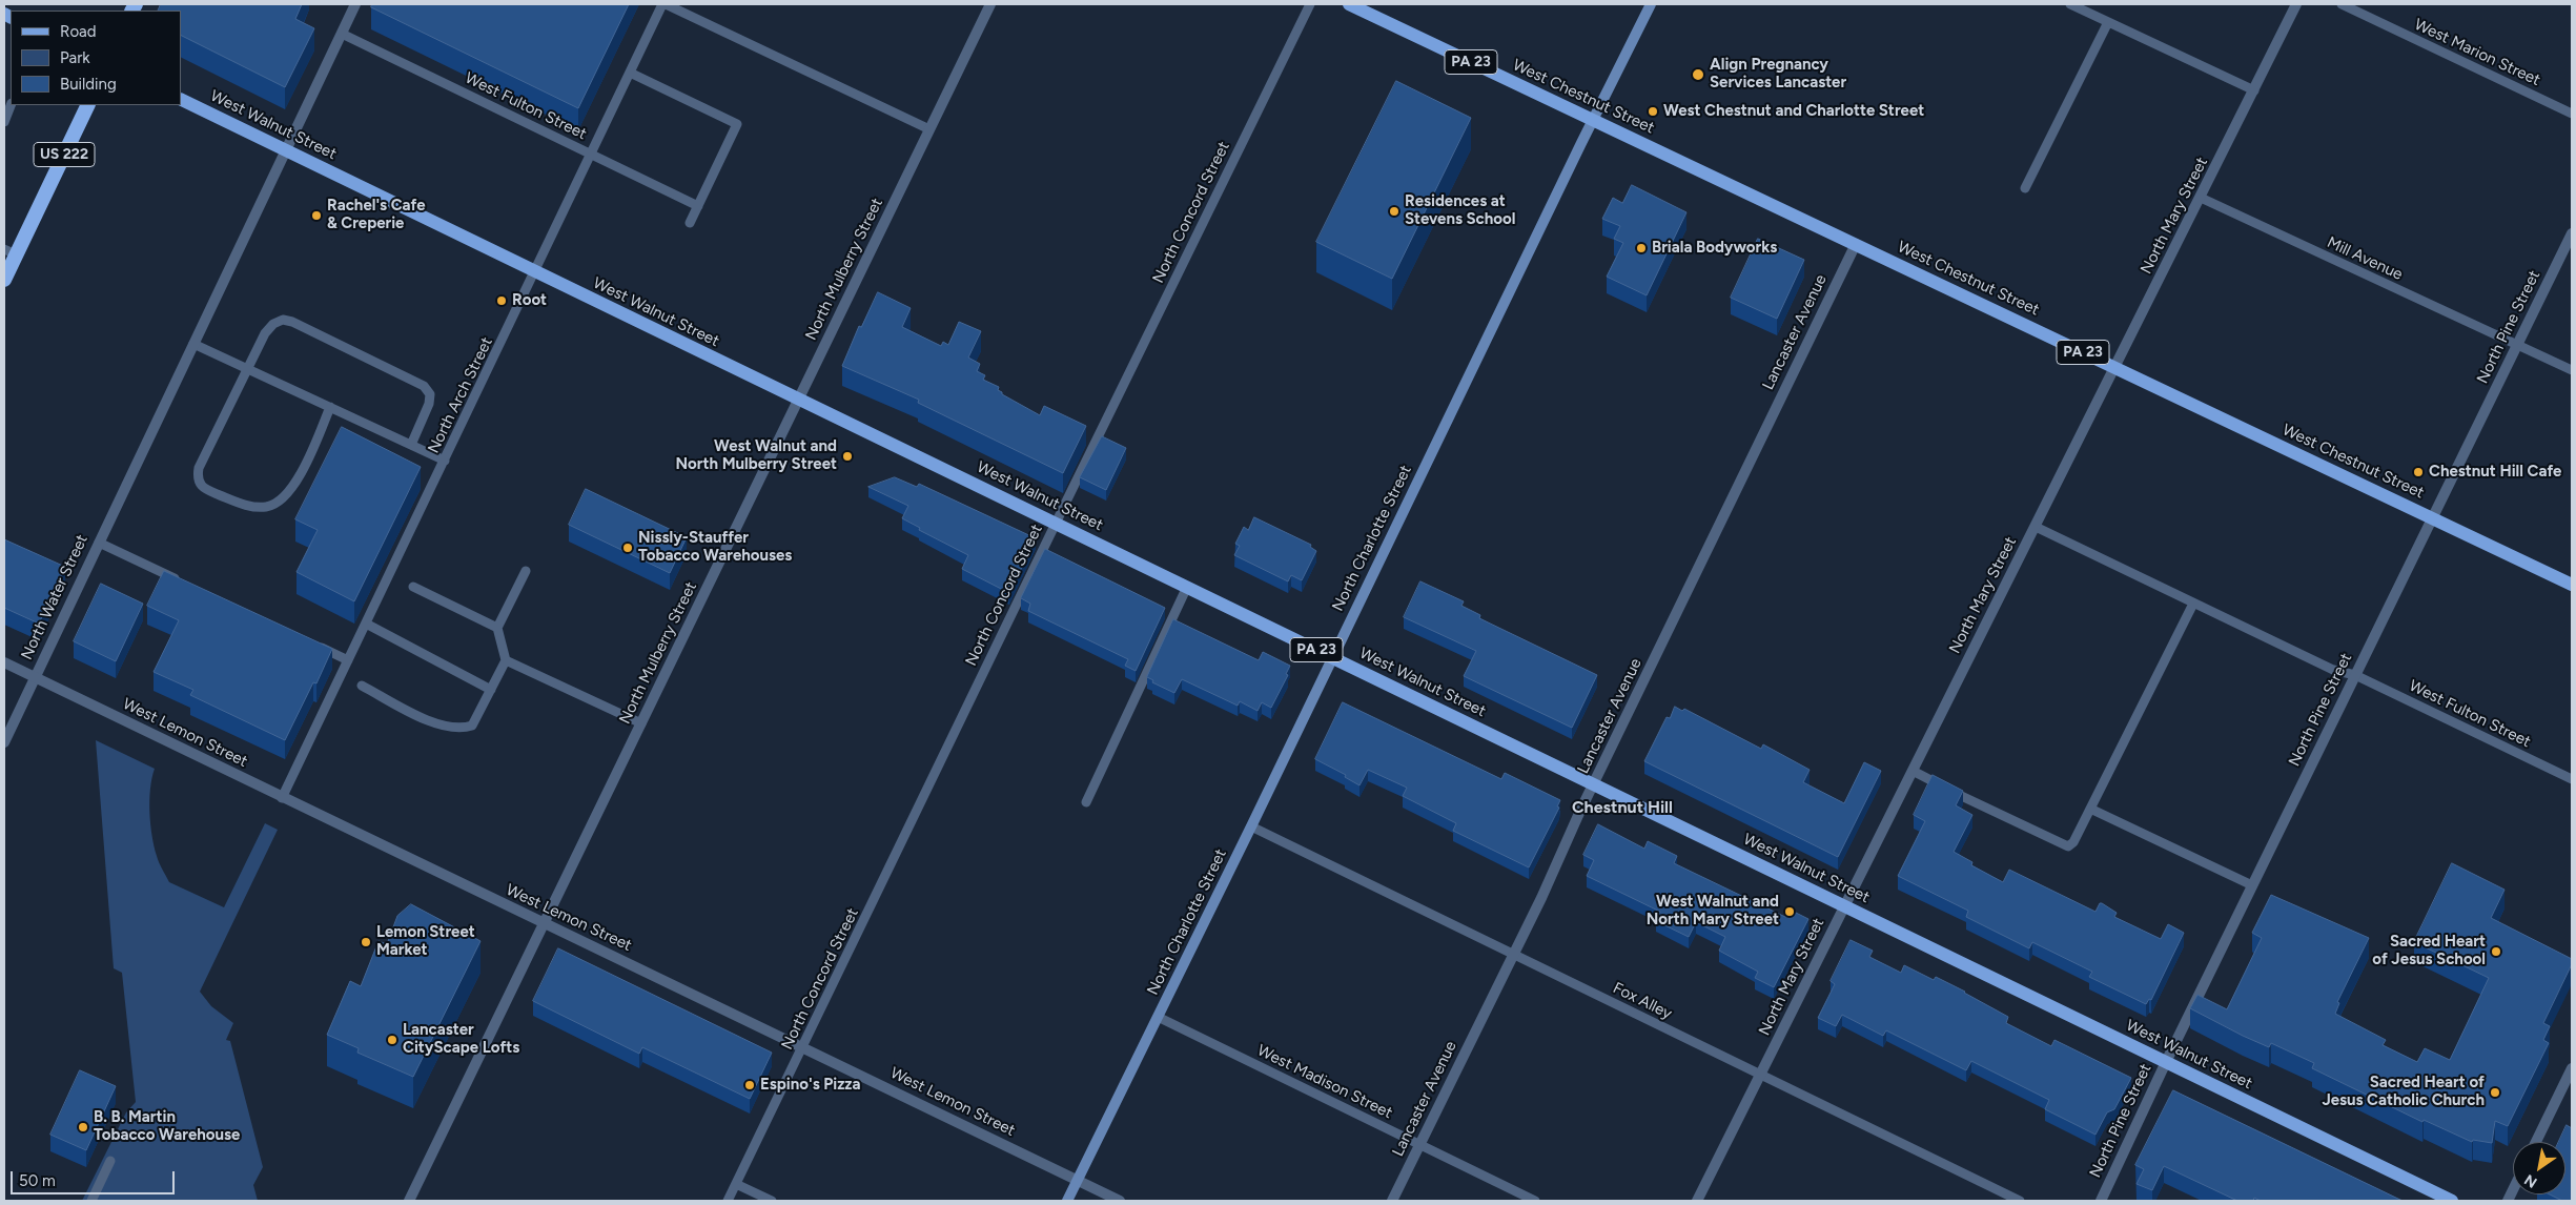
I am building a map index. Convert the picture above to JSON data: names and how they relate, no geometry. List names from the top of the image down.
{
  "streets": {
    "highway": ["US 222"],
    "main road": [
      "PA 23",
      "West Chestnut Street",
      "West Walnut Street",
      "North Charlotte Street"
    ],
    "street": [
      "North Mary Street",
      "North Mulberry Street",
      "North Pine Street",
      "Lancaster Avenue",
      "North Water Street",
      "West Lemon Street"
    ],
    "lane": [
      "West Marion Street",
      "West Fulton Street",
      "North Concord Street",
      "Mill Avenue",
      "North Arch Street",
      "Fox Alley",
      "West Madison Street"
    ]
  },
  "crossings": [
    ["West Chestnut Street", "North Mary Street"],
    ["West Chestnut Street", "North Pine Street"],
    ["West Chestnut Street", "Lancaster Avenue"],
    ["West Chestnut Street", "North Charlotte Street"],
    ["West Fulton Street", "North Mary Street"],
    ["West Fulton Street", "North Pine Street"],
    ["West Fulton Street", "North Arch Street"],
    ["West Fulton Street", "North Water Street"],
    ["West Walnut Street", "North Concord Street"],
    ["West Walnut Street", "North Mary Street"],
    ["West Walnut Street", "North Mulberry Street"],
    ["West Walnut Street", "North Pine Street"],
    ["West Walnut Street", "Lancaster Avenue"],
    ["West Walnut Street", "North Arch Street"],
    ["West Walnut Street", "North Charlotte Street"],
    ["West Walnut Street", "North Water Street"],
    ["North Concord Street", "West Lemon Street"],
    ["North Mary Street", "Mill Avenue"],
    ["North Mary Street", "Fox Alley"],
    ["Mill Avenue", "North Pine Street"],
    ["North Mulberry Street", "West Lemon Street"],
    ["Lancaster Avenue", "Fox Alley"],
    ["Lancaster Avenue", "West Madison Street"],
    ["North Arch Street", "West Lemon Street"],
    ["North Charlotte Street", "West Lemon Street"],
    ["North Charlotte Street", "Fox Alley"],
    ["North Charlotte Street", "West Madison Street"],
    ["North Water Street", "West Lemon Street"]
  ],
  "districts": ["Chestnut Hill"],
  "places": [
    "Align Pregnancy Services Lancaster",
    "West Chestnut and Charlotte Street",
    "Residences at Stevens School",
    "Rachel's Cafe & Creperie",
    "Briala Bodyworks",
    "Root",
    "West Walnut and North Mulberry Street",
    "Chestnut Hill Cafe",
    "Nissly-Stauffer Tobacco Warehouses",
    "West Walnut and North Mary Street",
    "Lemon Street Market",
    "Sacred Heart of Jesus School",
    "Lancaster CityScape Lofts",
    "Espino's Pizza",
    "Sacred Heart of Jesus Catholic Church",
    "B. B. Martin Tobacco Warehouse"
  ],
  "legend": ["Road", "Park", "Building"],
  "scale_bar": "50 m",
  "north": "bottom left"
}
